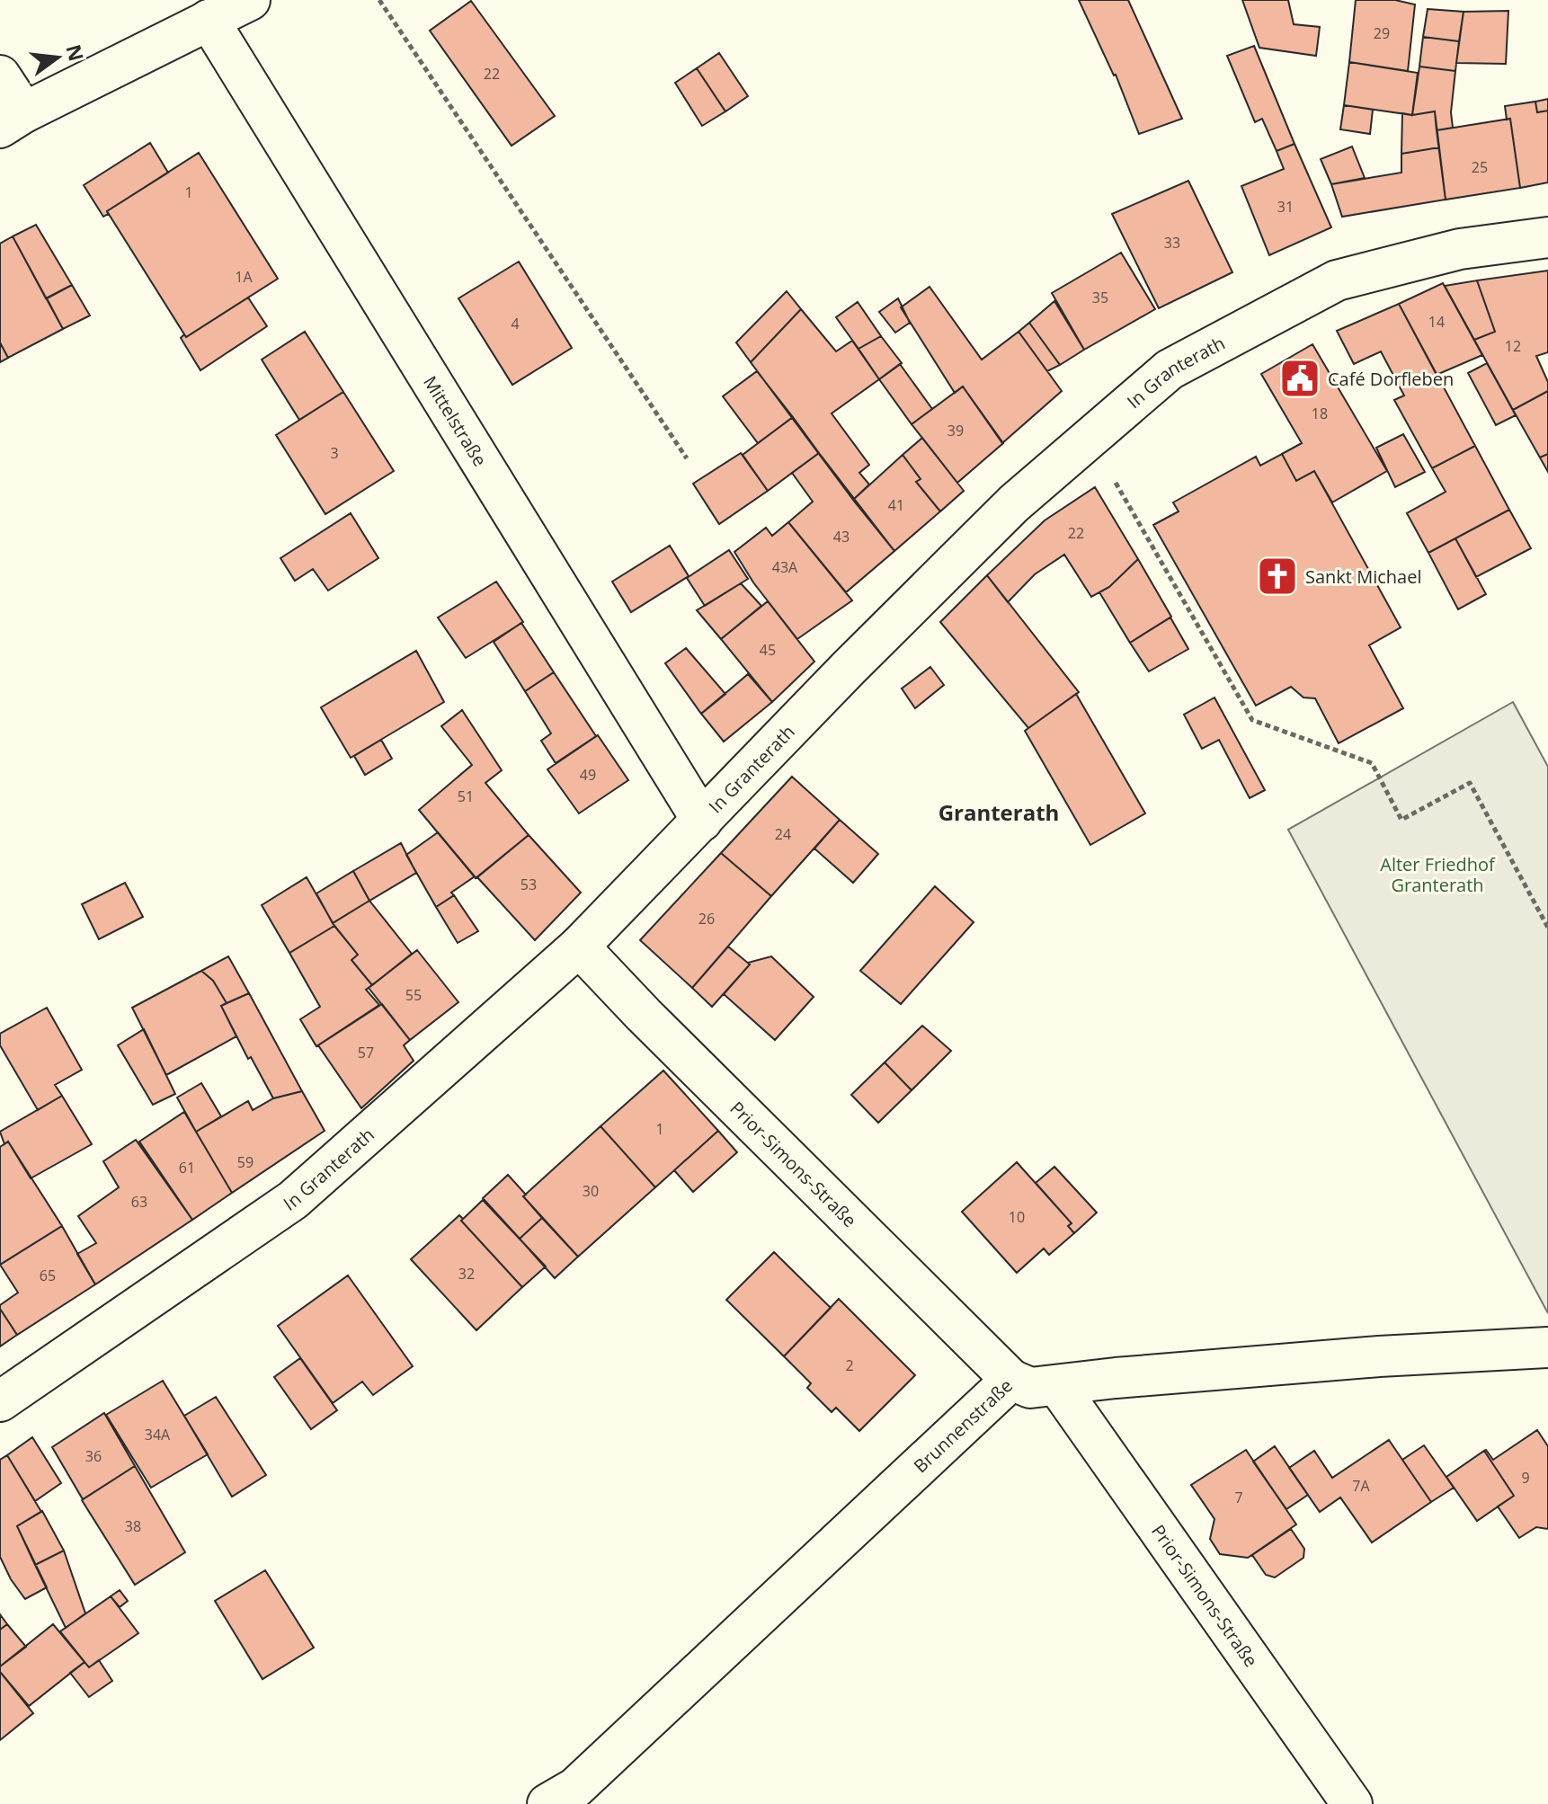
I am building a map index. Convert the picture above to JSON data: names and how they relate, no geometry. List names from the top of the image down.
{
  "streets": {
    "street": [
      "In Granterath",
      "Mittelstraße",
      "Prior-Simons-Straße",
      "Brunnenstraße"
    ]
  },
  "crossings": [
    ["In Granterath", "Mittelstraße"],
    ["In Granterath", "Prior-Simons-Straße"],
    ["Prior-Simons-Straße", "Brunnenstraße"]
  ],
  "districts": ["Granterath"],
  "parks": ["Alter Friedhof Granterath"],
  "places": {
    "public building": ["Café Dorfleben"],
    "church": ["Sankt Michael"]
  },
  "house_numbers": [
    "29",
    "22",
    "25",
    "1",
    "31",
    "33",
    "1A",
    "35",
    "14",
    "4",
    "12",
    "18",
    "39",
    "3",
    "41",
    "22",
    "43",
    "43A",
    "45",
    "49",
    "51",
    "24",
    "53",
    "26",
    "55",
    "57",
    "1",
    "59",
    "61",
    "30",
    "63",
    "10",
    "32",
    "65",
    "2",
    "34A",
    "36",
    "9",
    "7A",
    "7",
    "38"
  ],
  "north": "right"
}
